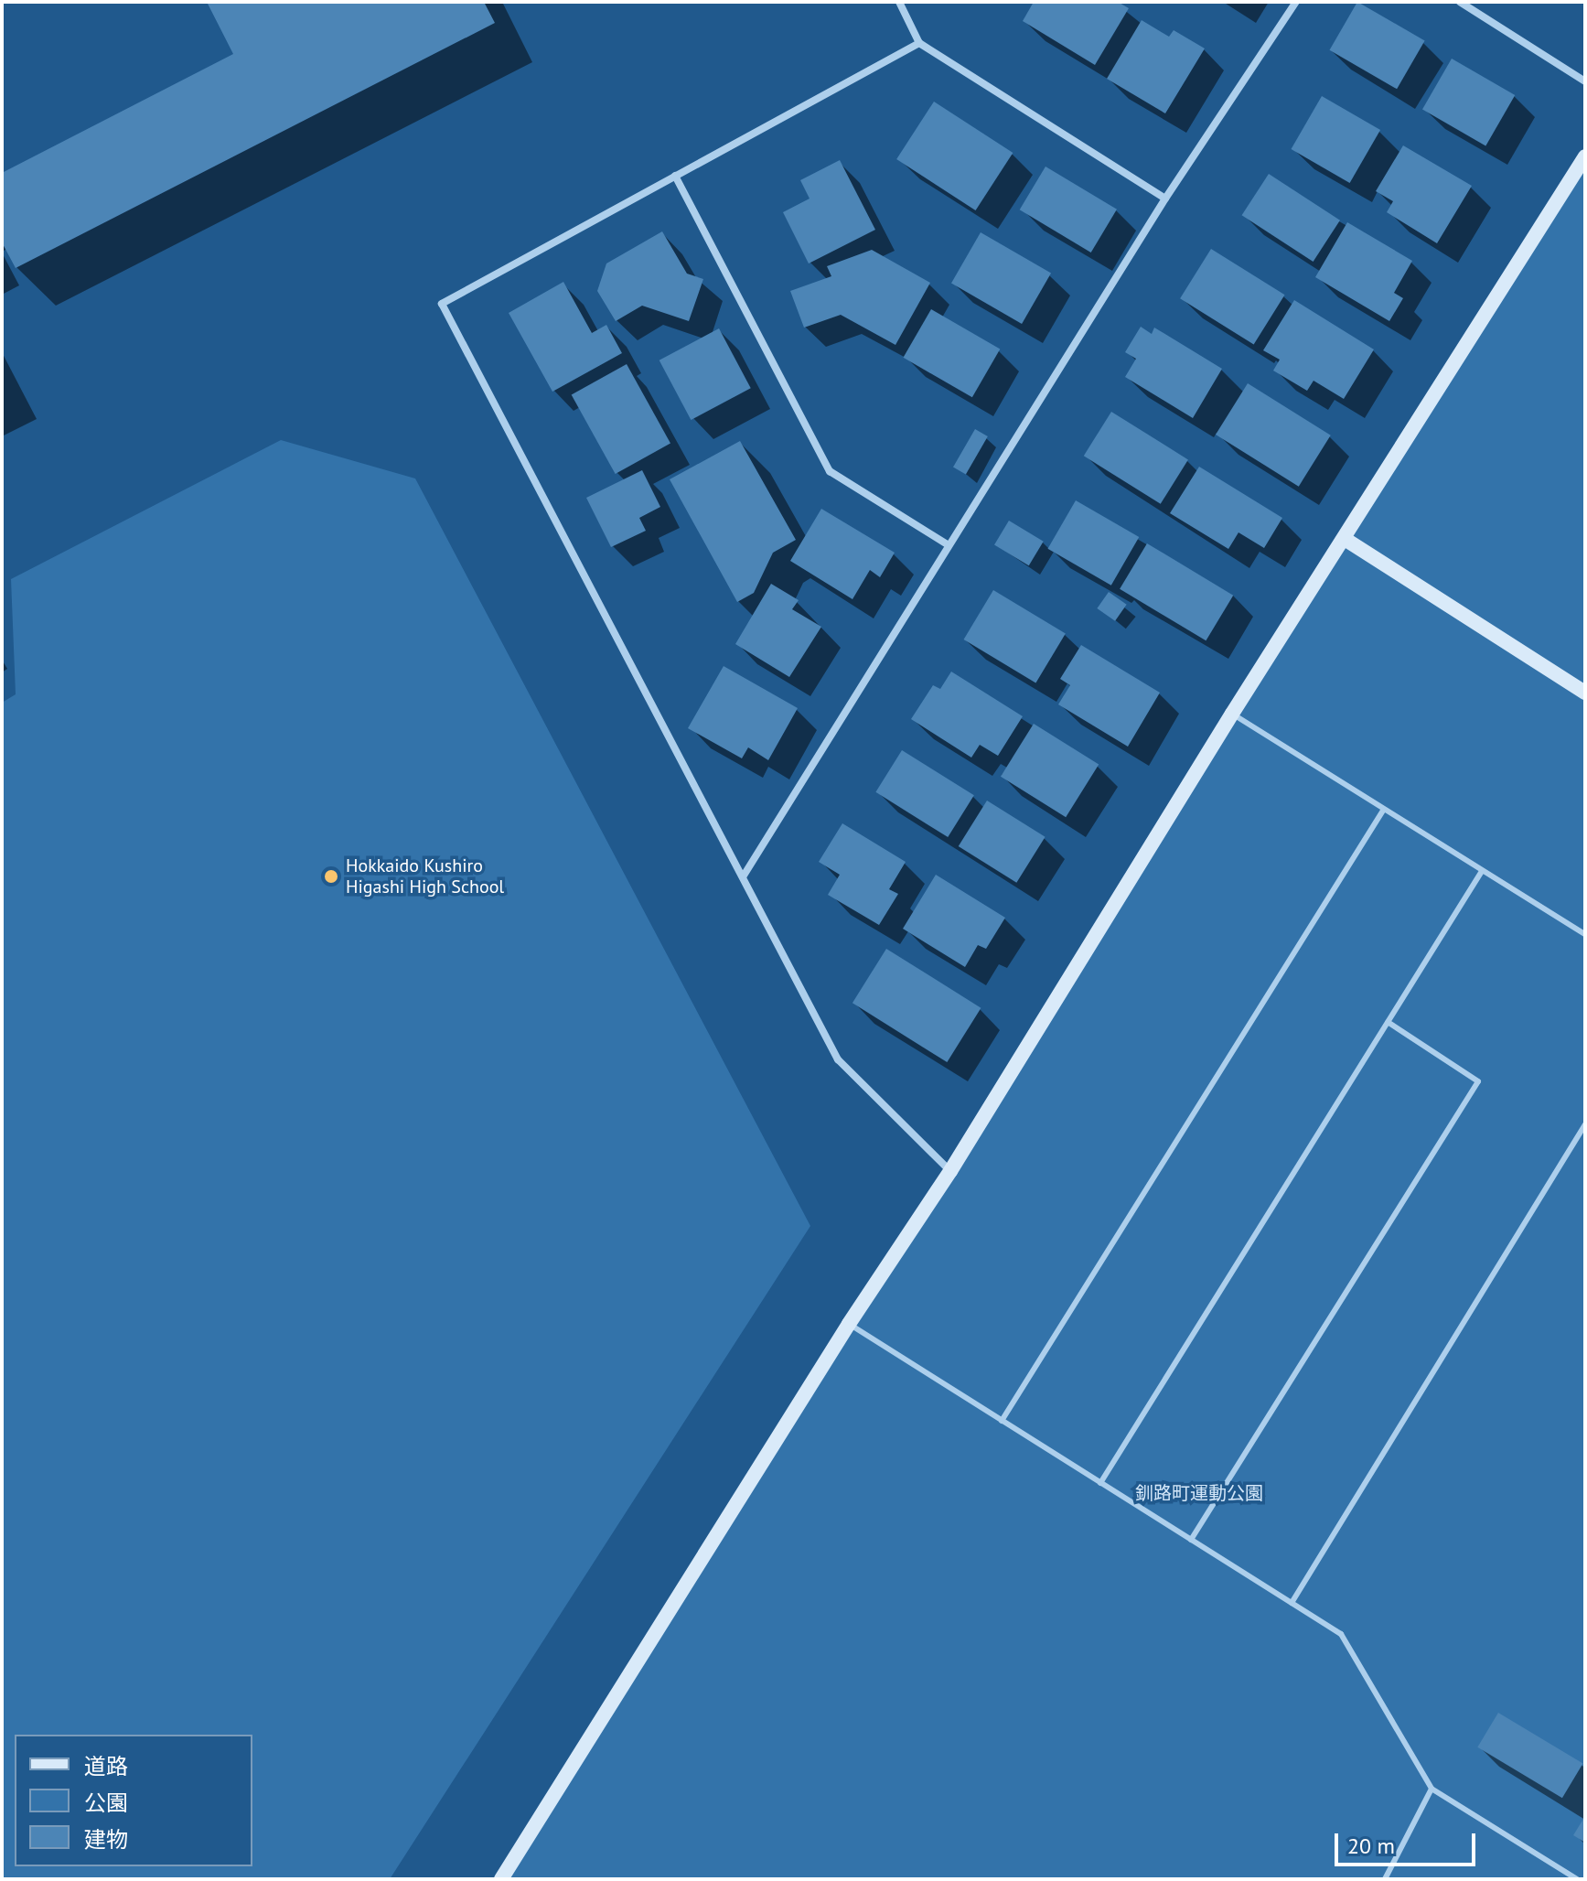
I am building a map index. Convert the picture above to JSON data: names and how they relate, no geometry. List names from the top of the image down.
{
  "parks": ["釧路町運動公園"],
  "places": ["Hokkaido Kushiro Higashi High School"],
  "legend": ["道路", "公園", "建物"],
  "scale_bar": "20 m"
}
